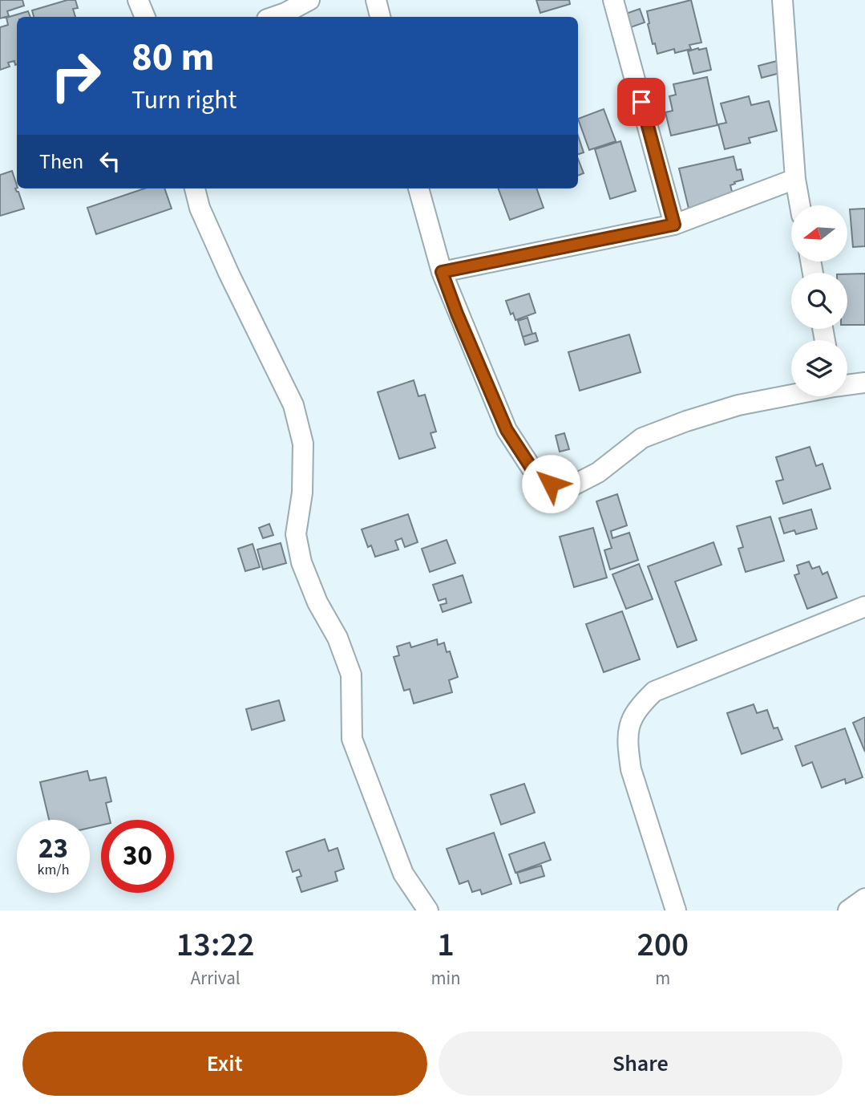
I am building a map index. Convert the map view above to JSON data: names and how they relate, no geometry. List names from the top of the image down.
{
  "north": "left",
  "page": {
    "turn": ["80 m", "Turn right"],
    "then": "Then",
    "speed": "23 km/h",
    "limit": "30",
    "eta": [
      "13:22",
      "Arrival",
      "1",
      "min",
      "200",
      "m"
    ],
    "buttons": ["Exit", "Share"]
  }
}
